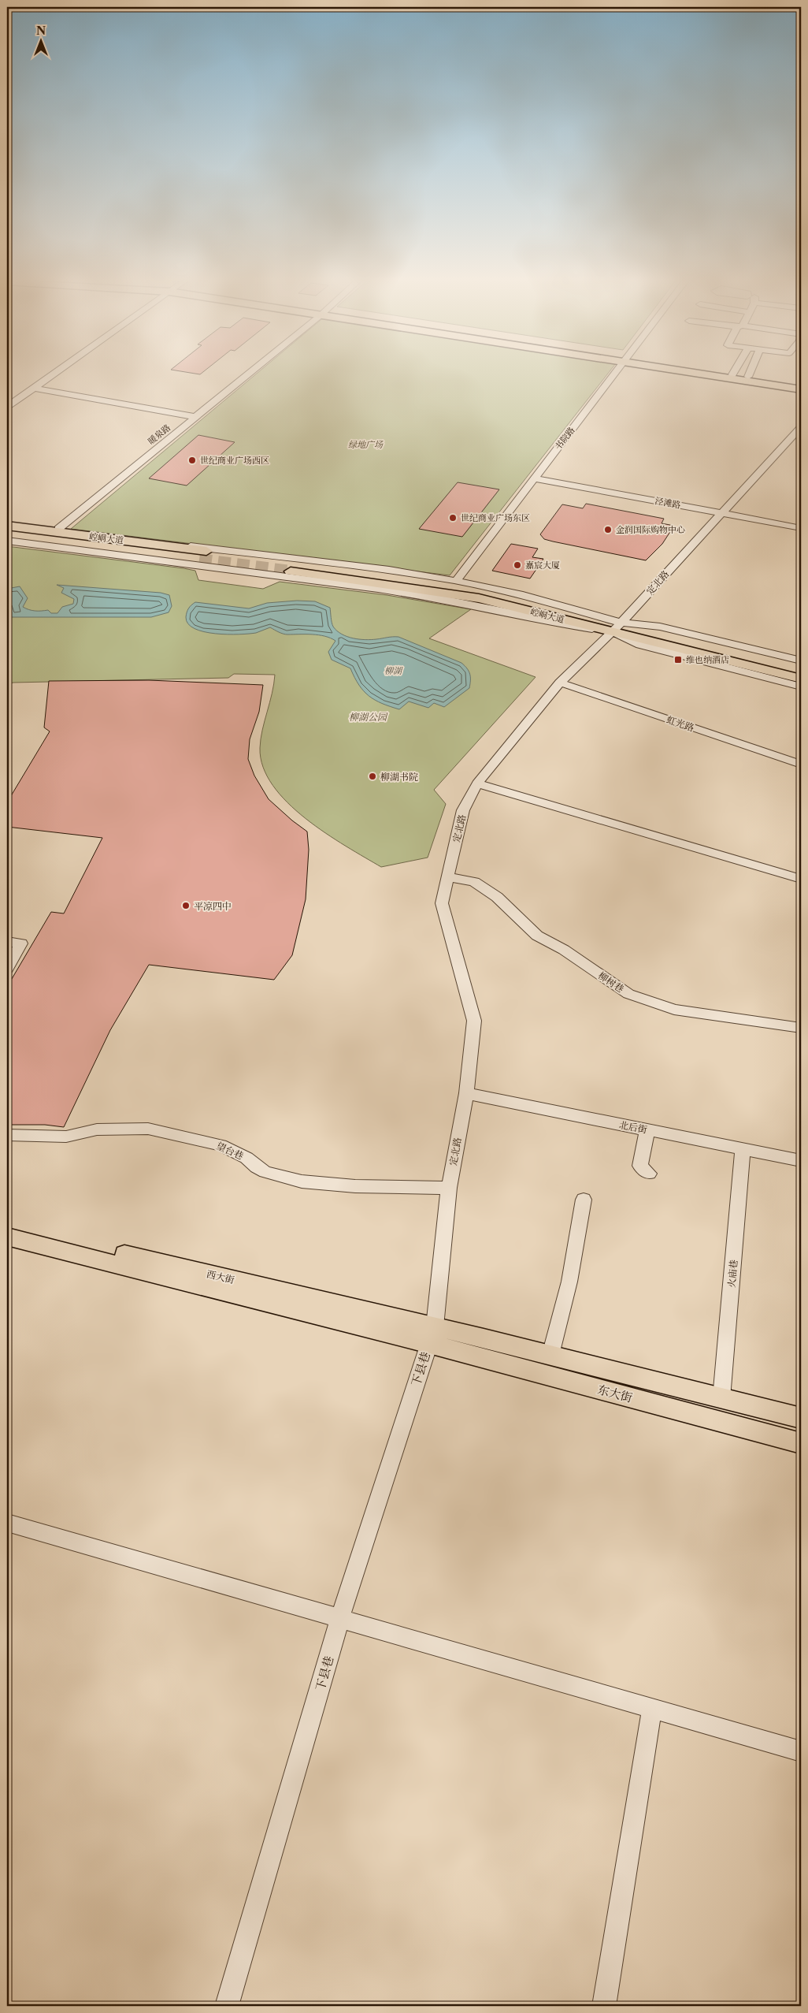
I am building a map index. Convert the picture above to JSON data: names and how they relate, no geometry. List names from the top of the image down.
{
  "streets": {
    "main road": ["崆峒大道", "西大街", "东大街"],
    "street": [
      "暖泉路",
      "书院路",
      "泾滩路",
      "定北路",
      "虹光路",
      "柳树巷",
      "北后街",
      "望台巷",
      "火庙巷",
      "下县巷"
    ]
  },
  "crossings": [
    ["书院路", "泾滩路"],
    ["泾滩路", "定北路"],
    ["崆峒大道", "定北路"],
    ["定北路", "虹光路"],
    ["定北路", "柳树巷"],
    ["定北路", "北后街"],
    ["定北路", "望台巷"],
    ["定北路", "西大街"],
    ["定北路", "下县巷"],
    ["定北路", "东大街"],
    ["北后街", "火庙巷"],
    ["火庙巷", "东大街"],
    ["西大街", "下县巷"],
    ["西大街", "东大街"],
    ["下县巷", "东大街"]
  ],
  "water": ["柳湖"],
  "parks": ["绿地广场", "柳湖公园"],
  "places": {
    "other": [
      "世纪商业广场西区",
      "世纪商业广场东区",
      "金润国际购物中心",
      "嘉宸大厦",
      "柳湖书院",
      "平凉四中"
    ],
    "transit": ["维也纳酒店"]
  },
  "north": "top"
}
